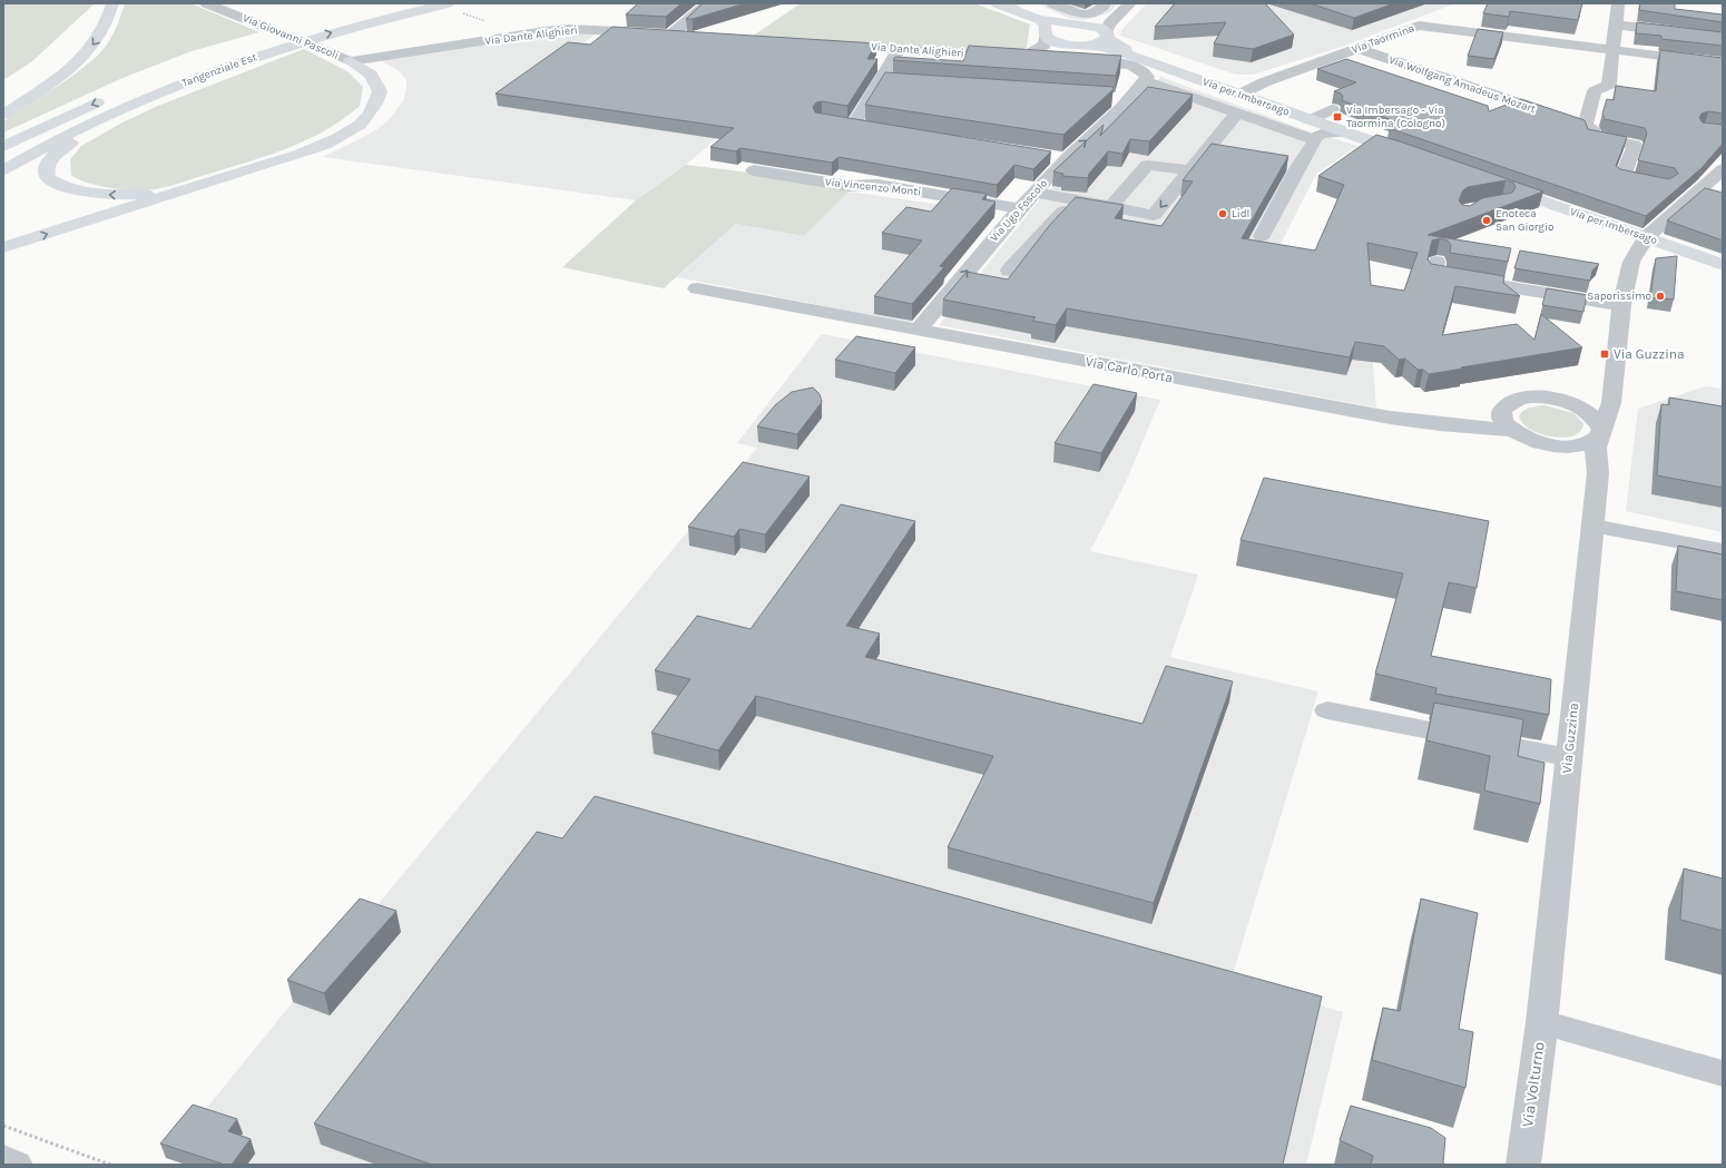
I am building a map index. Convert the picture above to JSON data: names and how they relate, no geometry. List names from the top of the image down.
{
  "streets": {
    "main road": ["Tangenziale Est", "Via per Imbersago"],
    "street": [
      "Via Dante Alighieri",
      "Via Giovanni Pascoli",
      "Via Taormina",
      "Via Wolfgang Amadeus Mozart",
      "Via Vincenzo Monti",
      "Via Ugo Foscolo",
      "Via Carlo Porta",
      "Via Guzzina",
      "Via Volturno"
    ]
  },
  "crossings": [
    ["Via Dante Alighieri", "Via Giovanni Pascoli"],
    ["Via Taormina", "Via Wolfgang Amadeus Mozart"],
    ["Via Taormina", "Via per Imbersago"],
    ["Via per Imbersago", "Via Guzzina"],
    ["Via Vincenzo Monti", "Via Ugo Foscolo"],
    ["Via Ugo Foscolo", "Via Carlo Porta"],
    ["Via Guzzina", "Via Volturno"]
  ],
  "one_way": ["Via Ugo Foscolo"],
  "places": {
    "transit": ["Via Imbersago - Via Taormina (Cologno)", "Via Guzzina"],
    "other": ["Lidl", "Enoteca San Giorgio", "Saporissimo"]
  }
}
